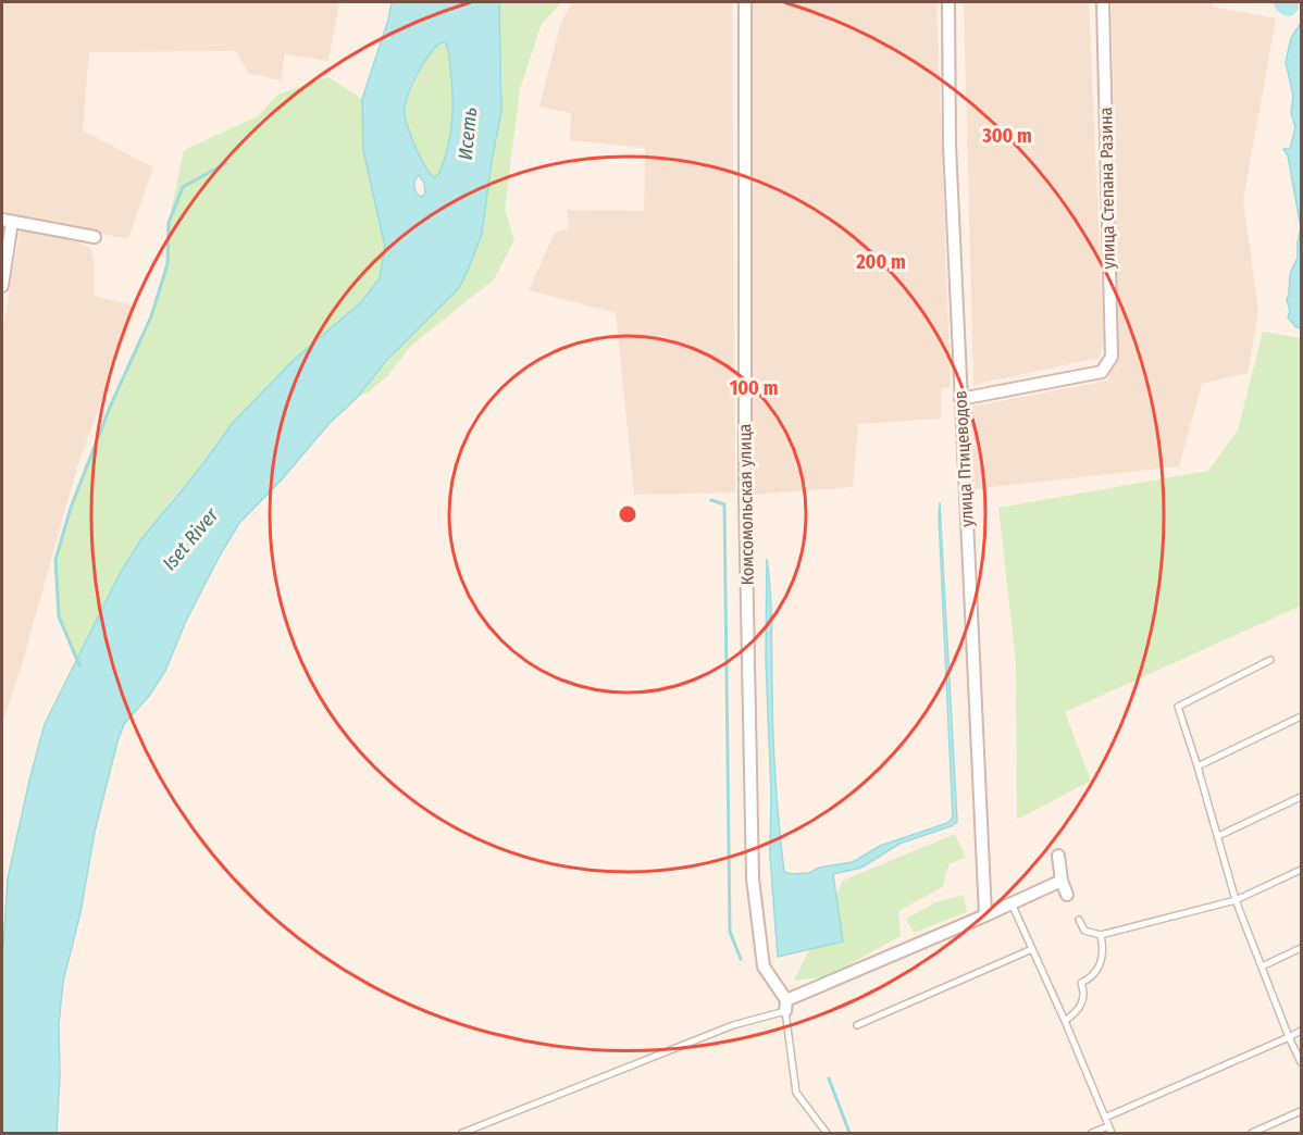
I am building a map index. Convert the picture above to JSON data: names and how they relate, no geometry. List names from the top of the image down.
{
  "streets": {
    "street": ["улица Степана Разина", "улица Птицеводов", "Комсомольская улица"]
  },
  "crossings": [
    ["улица Степана Разина", "улица Птицеводов"]
  ],
  "water": ["Исеть", "Iset River"],
  "rings": ["300 m", "200 m", "100 m"]
}
